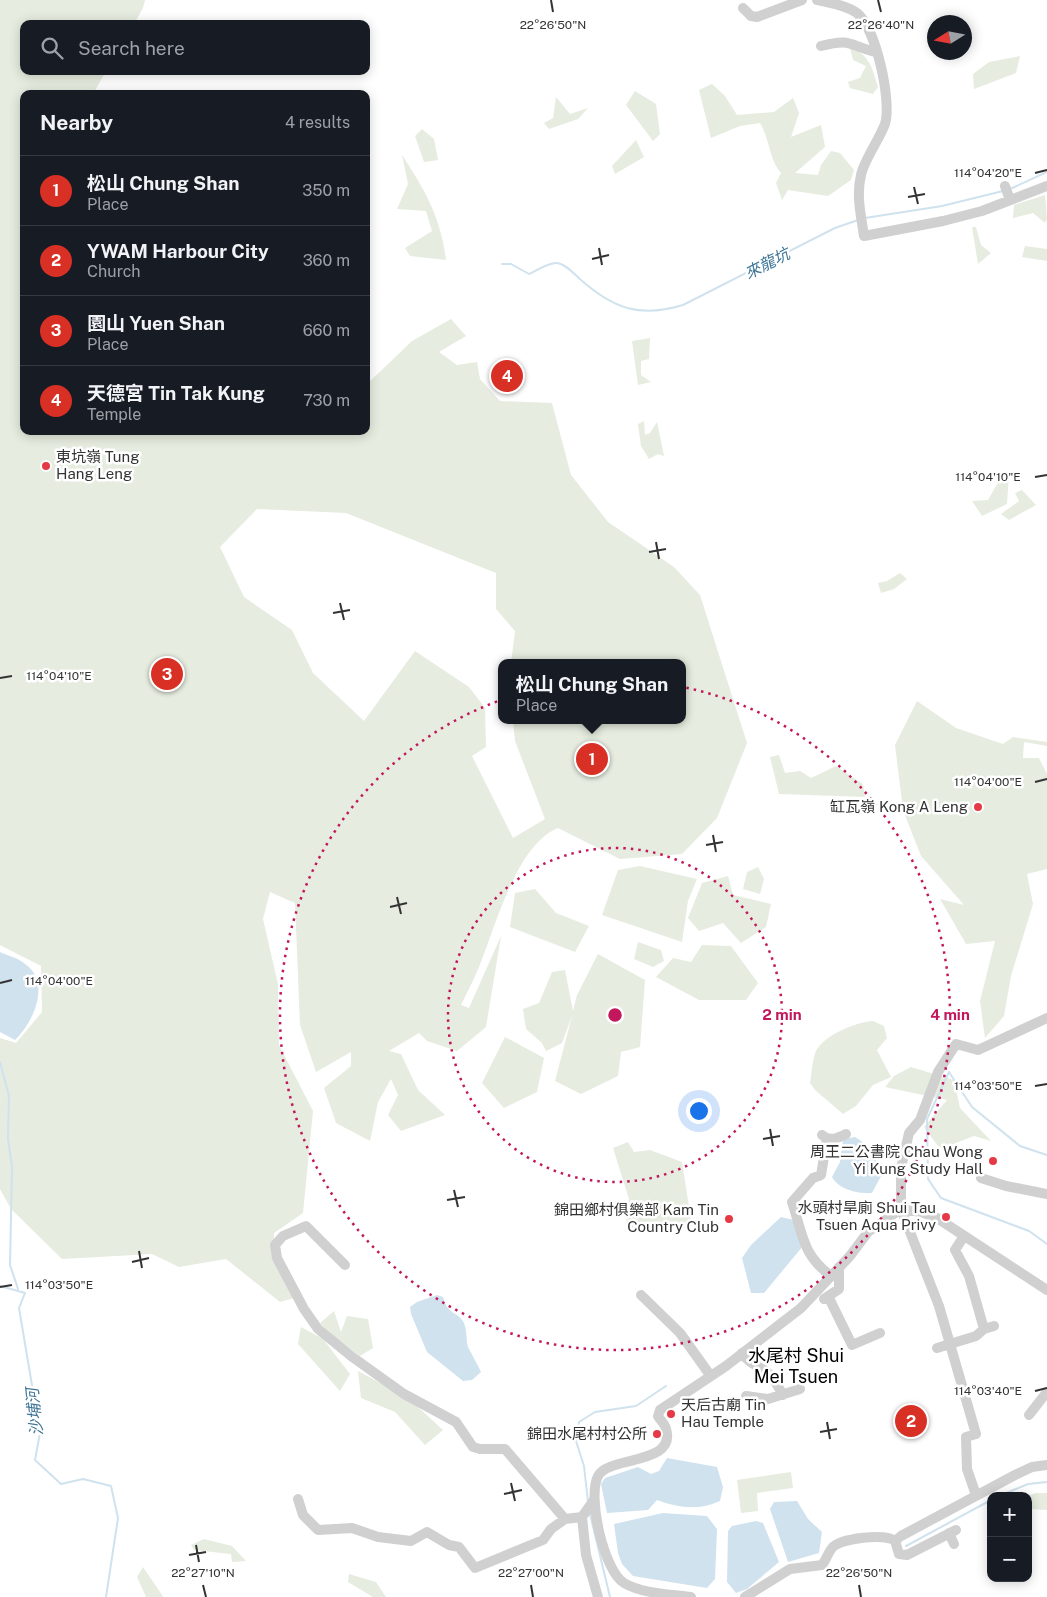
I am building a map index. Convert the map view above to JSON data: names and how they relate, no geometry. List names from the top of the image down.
{
  "districts": ["水尾村 Shui Mei Tsuen"],
  "water": ["來龍坑", "沙埔河"],
  "places": [
    "東坑嶺 Tung Hang Leng",
    "缸瓦嶺 Kong A Leng",
    "周王二公書院 Chau Wong Yi Kung Study Hall",
    "水頭村旱廁 Shui Tau Tsuen Aqua Privy",
    "錦田鄉村俱樂部 Kam Tin Country Club",
    "天后古廟 Tin Hau Temple",
    "錦田水尾村村公所"
  ],
  "north": "left",
  "page": {
    "search": "Search here",
    "heading": ["Nearby", "4 results"],
    "list": [
      {
        "mark": "1",
        "name": "松山 Chung Shan",
        "note": "Place",
        "value": "350 m"
      },
      {
        "mark": "2",
        "name": "YWAM Harbour City",
        "note": "Church",
        "value": "360 m"
      },
      {
        "mark": "3",
        "name": "園山 Yuen Shan",
        "note": "Place",
        "value": "660 m"
      },
      {
        "mark": "4",
        "name": "天德宮 Tin Tak Kung",
        "note": "Temple",
        "value": "730 m"
      }
    ],
    "pins": [
      "4",
      "3",
      "1",
      "2"
    ],
    "popup": ["松山 Chung Shan", "Place"],
    "map_buttons": ["+", "−"]
  },
  "coordinates": [
    "22°26'50\"N",
    "22°26'40\"N",
    "114°04'20\"E",
    "114°04'10\"E",
    "114°04'00\"E",
    "114°03'50\"E",
    "114°03'40\"E",
    "22°27'10\"N",
    "22°27'00\"N"
  ],
  "rings": ["2 min", "4 min"]
}
